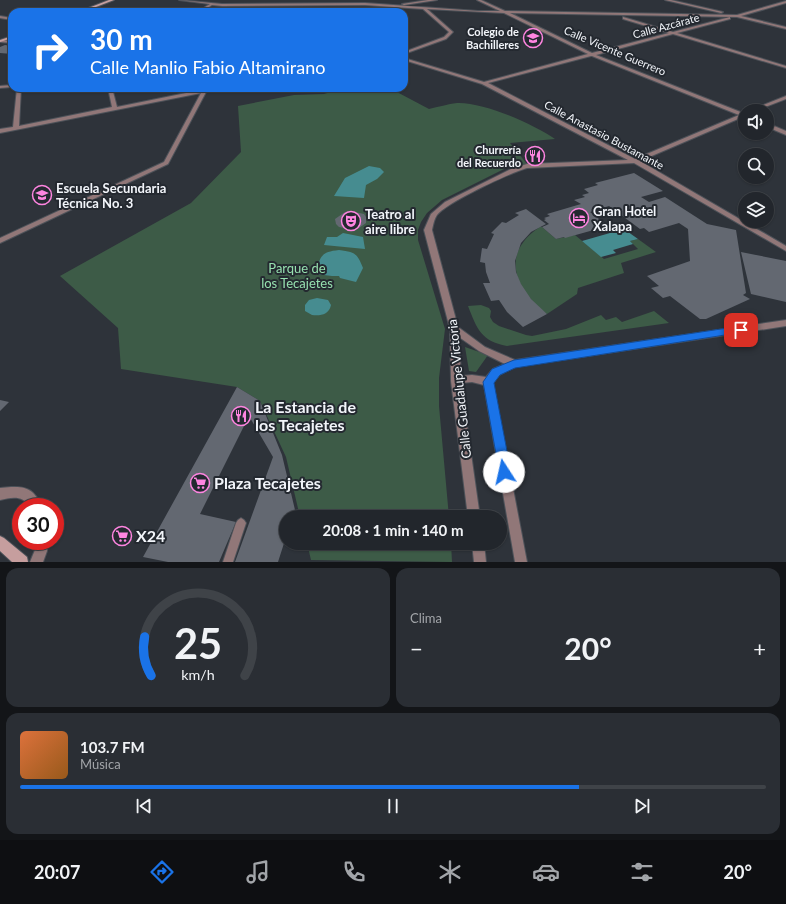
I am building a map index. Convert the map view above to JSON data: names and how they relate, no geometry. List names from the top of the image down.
{
  "streets": {
    "street": [
      "Calle Azcárate",
      "Calle Vicente Guerrero",
      "Calle Anastasio Bustamante",
      "Calle Guadalupe Victoria"
    ]
  },
  "crossings": [
    ["Calle Azcárate", "Calle Vicente Guerrero"],
    ["Calle Azcárate", "Calle Anastasio Bustamante"],
    ["Calle Anastasio Bustamante", "Calle Guadalupe Victoria"]
  ],
  "parks": ["Parque de los Tecajetes"],
  "places": {
    "school or university": ["Colegio de Bachilleres", "Escuela Secundaria Técnica No. 3"],
    "restaurant": ["Churrería del Recuerdo", "La Estancia de los Tecajetes"],
    "hotel": ["Gran Hotel Xalapa"],
    "theatre": ["Teatro al aire libre"],
    "supermarket": ["Plaza Tecajetes", "X24"]
  },
  "page": {
    "turn": ["30 m", "Calle Manlio Fabio Altamirano"],
    "limit": "30",
    "trip": "20:08 · 1 min · 140 m",
    "tile": "Clima",
    "heat": ["−", "20°", "+"],
    "song": ["103.7 FM", "Música"],
    "tabs": ["20:07", "20°"],
    "gauge": ["25", "km/h"]
  }
}
